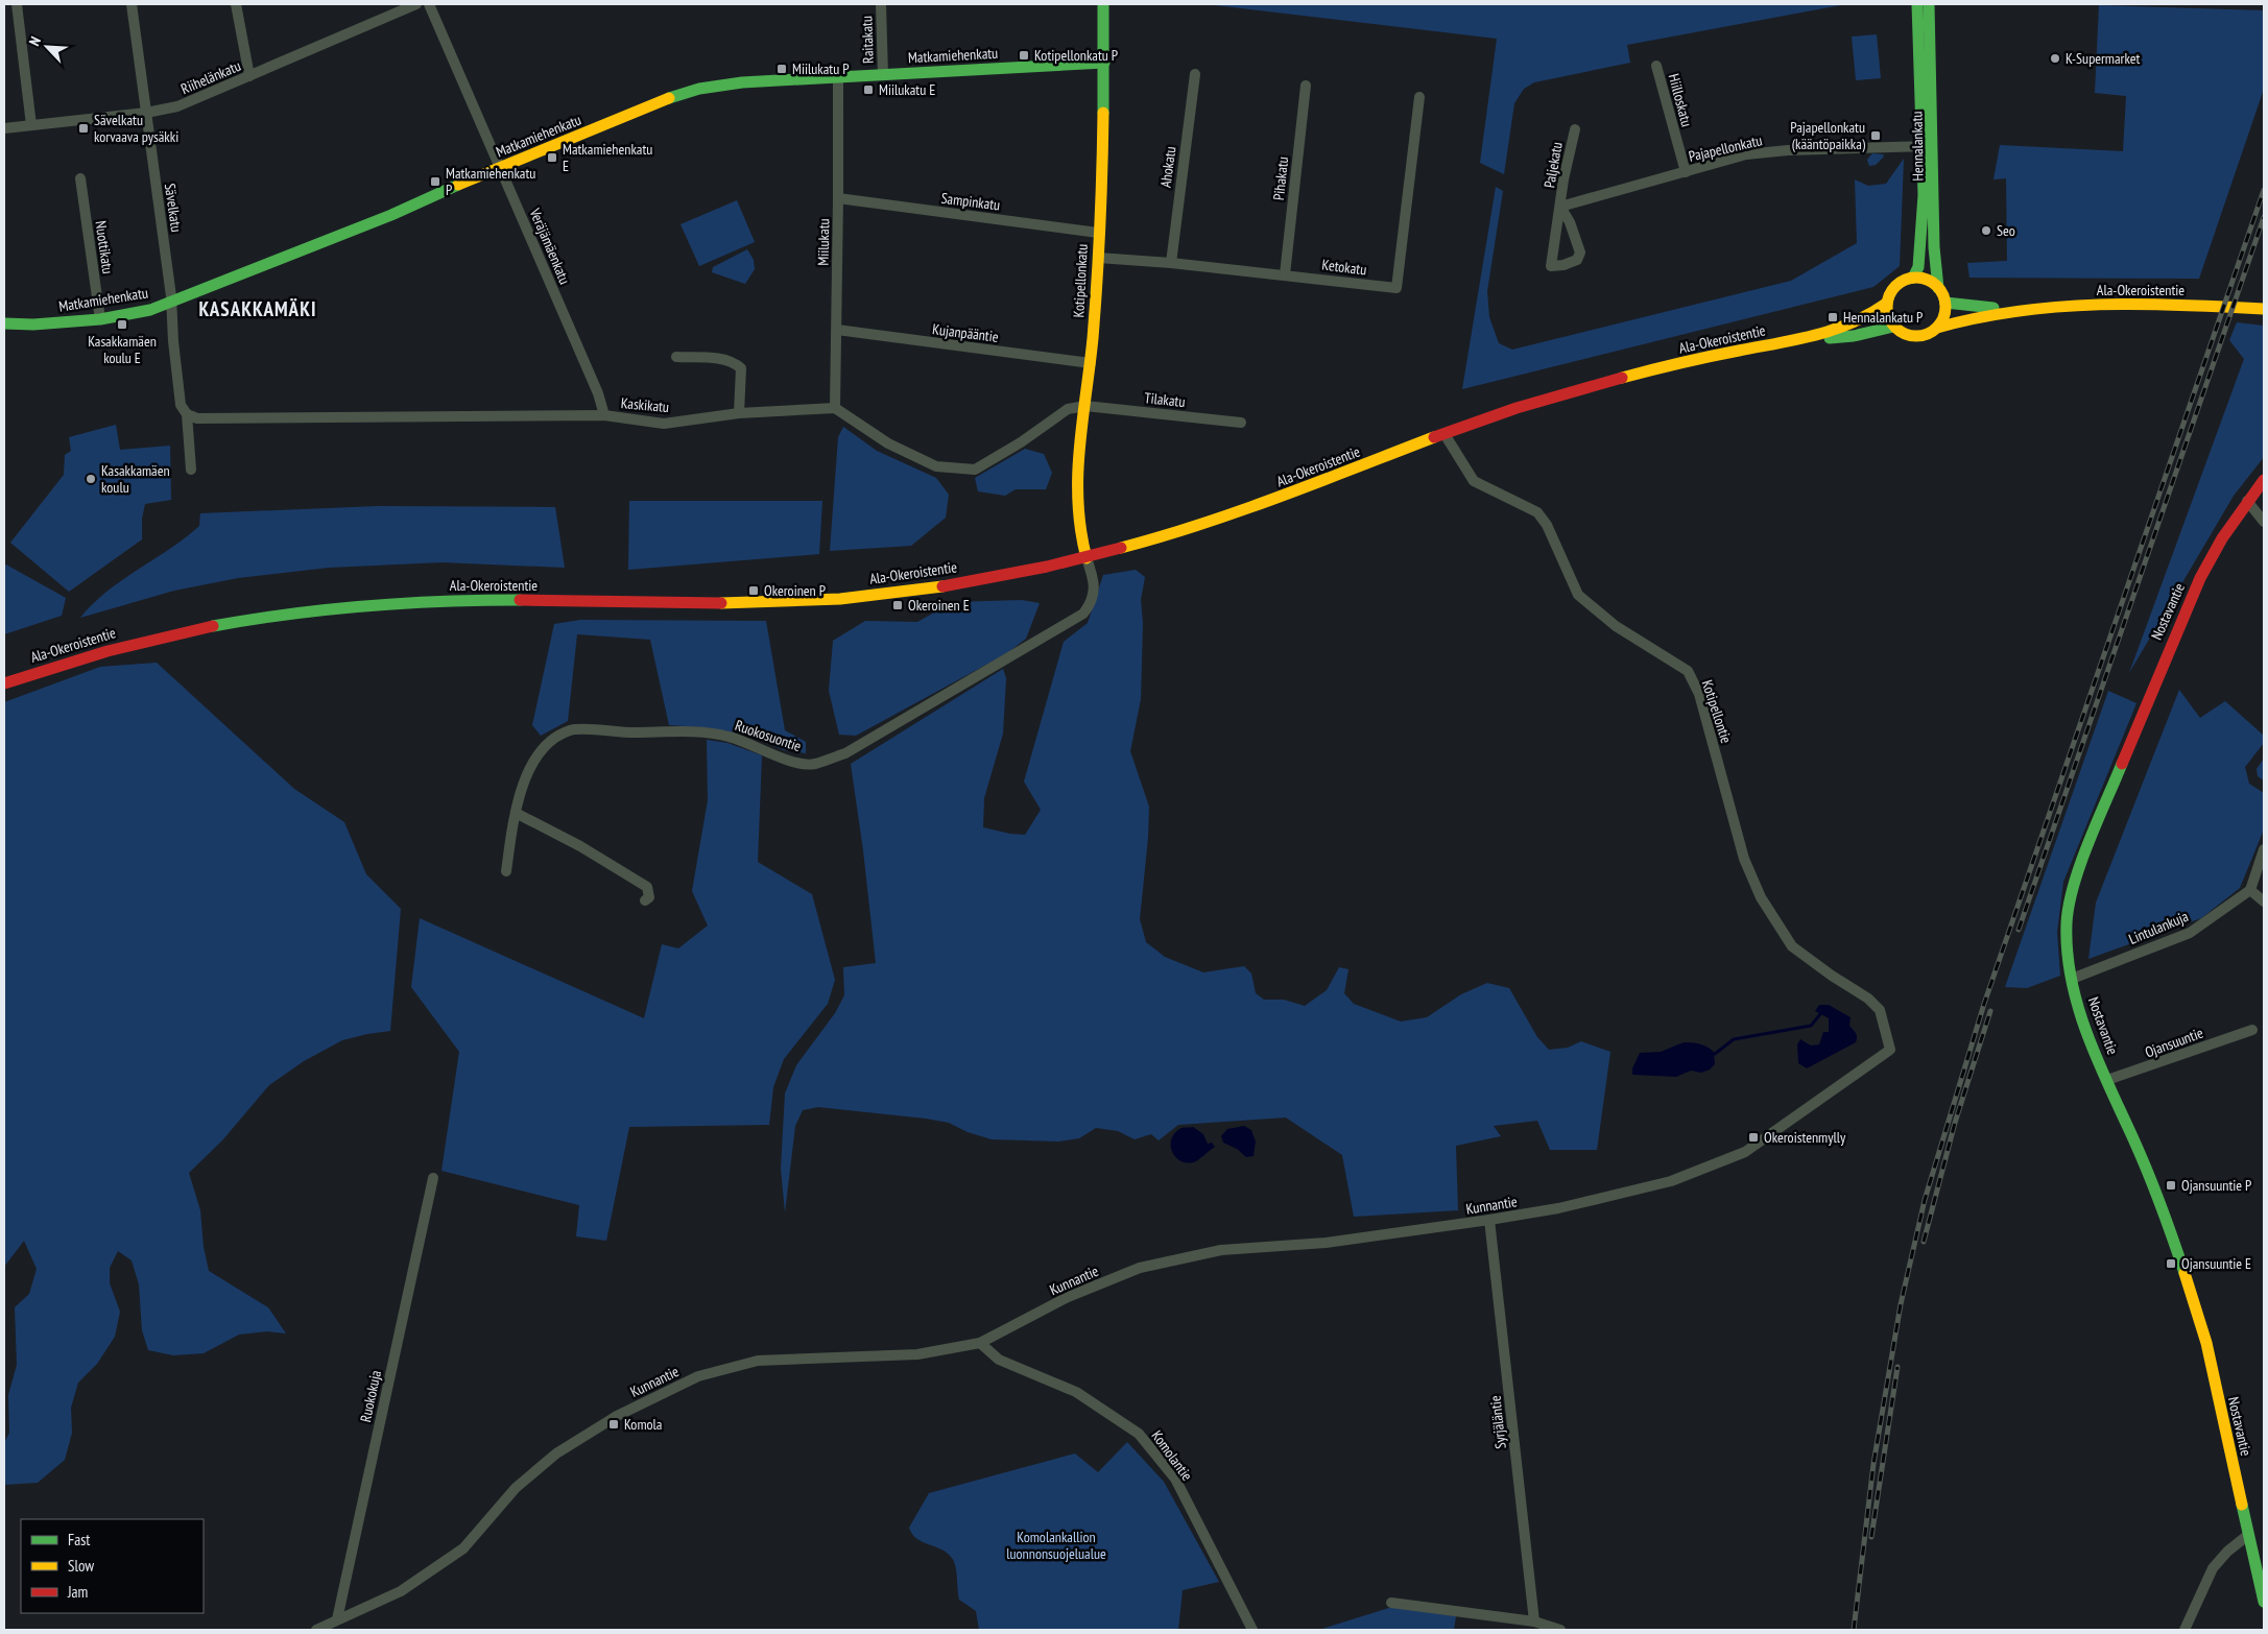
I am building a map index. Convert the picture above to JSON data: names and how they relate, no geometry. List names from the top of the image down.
{
  "streets": {
    "street": [
      "Raitakatu",
      "Matkamiehenkatu",
      "Riihelänkatu",
      "Hiilloskatu",
      "Hennalankatu",
      "Pajapellonkatu",
      "Paljekatu",
      "Ahokatu",
      "Pihakatu",
      "Sampinkatu",
      "Sävelkatu",
      "Miilukatu",
      "Veräjämäenkatu",
      "Nuottikatu",
      "Ketokatu",
      "Kotipellonkatu",
      "Ala-Okeroistentie",
      "Kujanpääntie",
      "Tilakatu",
      "Kaskikatu",
      "Nostavantie",
      "Kotipellontie",
      "Ruokosuontie",
      "Lintulankuja",
      "Ojansuuntie",
      "Kunnantie",
      "Ruokokuja",
      "Syrjäläntie",
      "Komolantie"
    ]
  },
  "crossings": [
    ["Raitakatu", "Matkamiehenkatu"],
    ["Matkamiehenkatu", "Sävelkatu"],
    ["Matkamiehenkatu", "Miilukatu"],
    ["Matkamiehenkatu", "Veräjämäenkatu"],
    ["Matkamiehenkatu", "Nuottikatu"],
    ["Matkamiehenkatu", "Kotipellonkatu"],
    ["Riihelänkatu", "Sävelkatu"],
    ["Hiilloskatu", "Pajapellonkatu"],
    ["Hennalankatu", "Pajapellonkatu"],
    ["Hennalankatu", "Ala-Okeroistentie"],
    ["Pajapellonkatu", "Paljekatu"],
    ["Ahokatu", "Ketokatu"],
    ["Pihakatu", "Ketokatu"],
    ["Sampinkatu", "Miilukatu"],
    ["Sampinkatu", "Kotipellonkatu"],
    ["Sävelkatu", "Kaskikatu"],
    ["Miilukatu", "Kujanpääntie"],
    ["Miilukatu", "Kaskikatu"],
    ["Veräjämäenkatu", "Kaskikatu"],
    ["Ketokatu", "Kotipellonkatu"],
    ["Kotipellonkatu", "Ala-Okeroistentie"],
    ["Kotipellonkatu", "Kujanpääntie"],
    ["Kotipellonkatu", "Tilakatu"],
    ["Kotipellonkatu", "Ruokosuontie"],
    ["Ala-Okeroistentie", "Kotipellontie"],
    ["Ala-Okeroistentie", "Ruokosuontie"],
    ["Nostavantie", "Lintulankuja"],
    ["Nostavantie", "Ojansuuntie"],
    ["Kotipellontie", "Kunnantie"],
    ["Kunnantie", "Ruokokuja"],
    ["Kunnantie", "Syrjäläntie"],
    ["Kunnantie", "Komolantie"]
  ],
  "districts": ["KASAKKAMÄKI"],
  "parks": ["Komolankallion luonnonsuojelualue"],
  "places": {
    "transit": [
      "Kotipellonkatu P",
      "Miilukatu P",
      "Miilukatu E",
      "Sävelkatu korvaava pysäkki",
      "Pajapellonkatu (kääntöpaikka)",
      "Matkamiehenkatu E",
      "Matkamiehenkatu P",
      "Hennalankatu P",
      "Kasakkamäen koulu E",
      "Okeroinen P",
      "Okeroinen E",
      "Okeroistenmylly",
      "Ojansuuntie P",
      "Ojansuuntie E",
      "Komola"
    ],
    "other": ["K-Supermarket", "Seo", "Kasakkamäen koulu"]
  },
  "legend": ["Fast", "Slow", "Jam"],
  "north": "top left"
}
